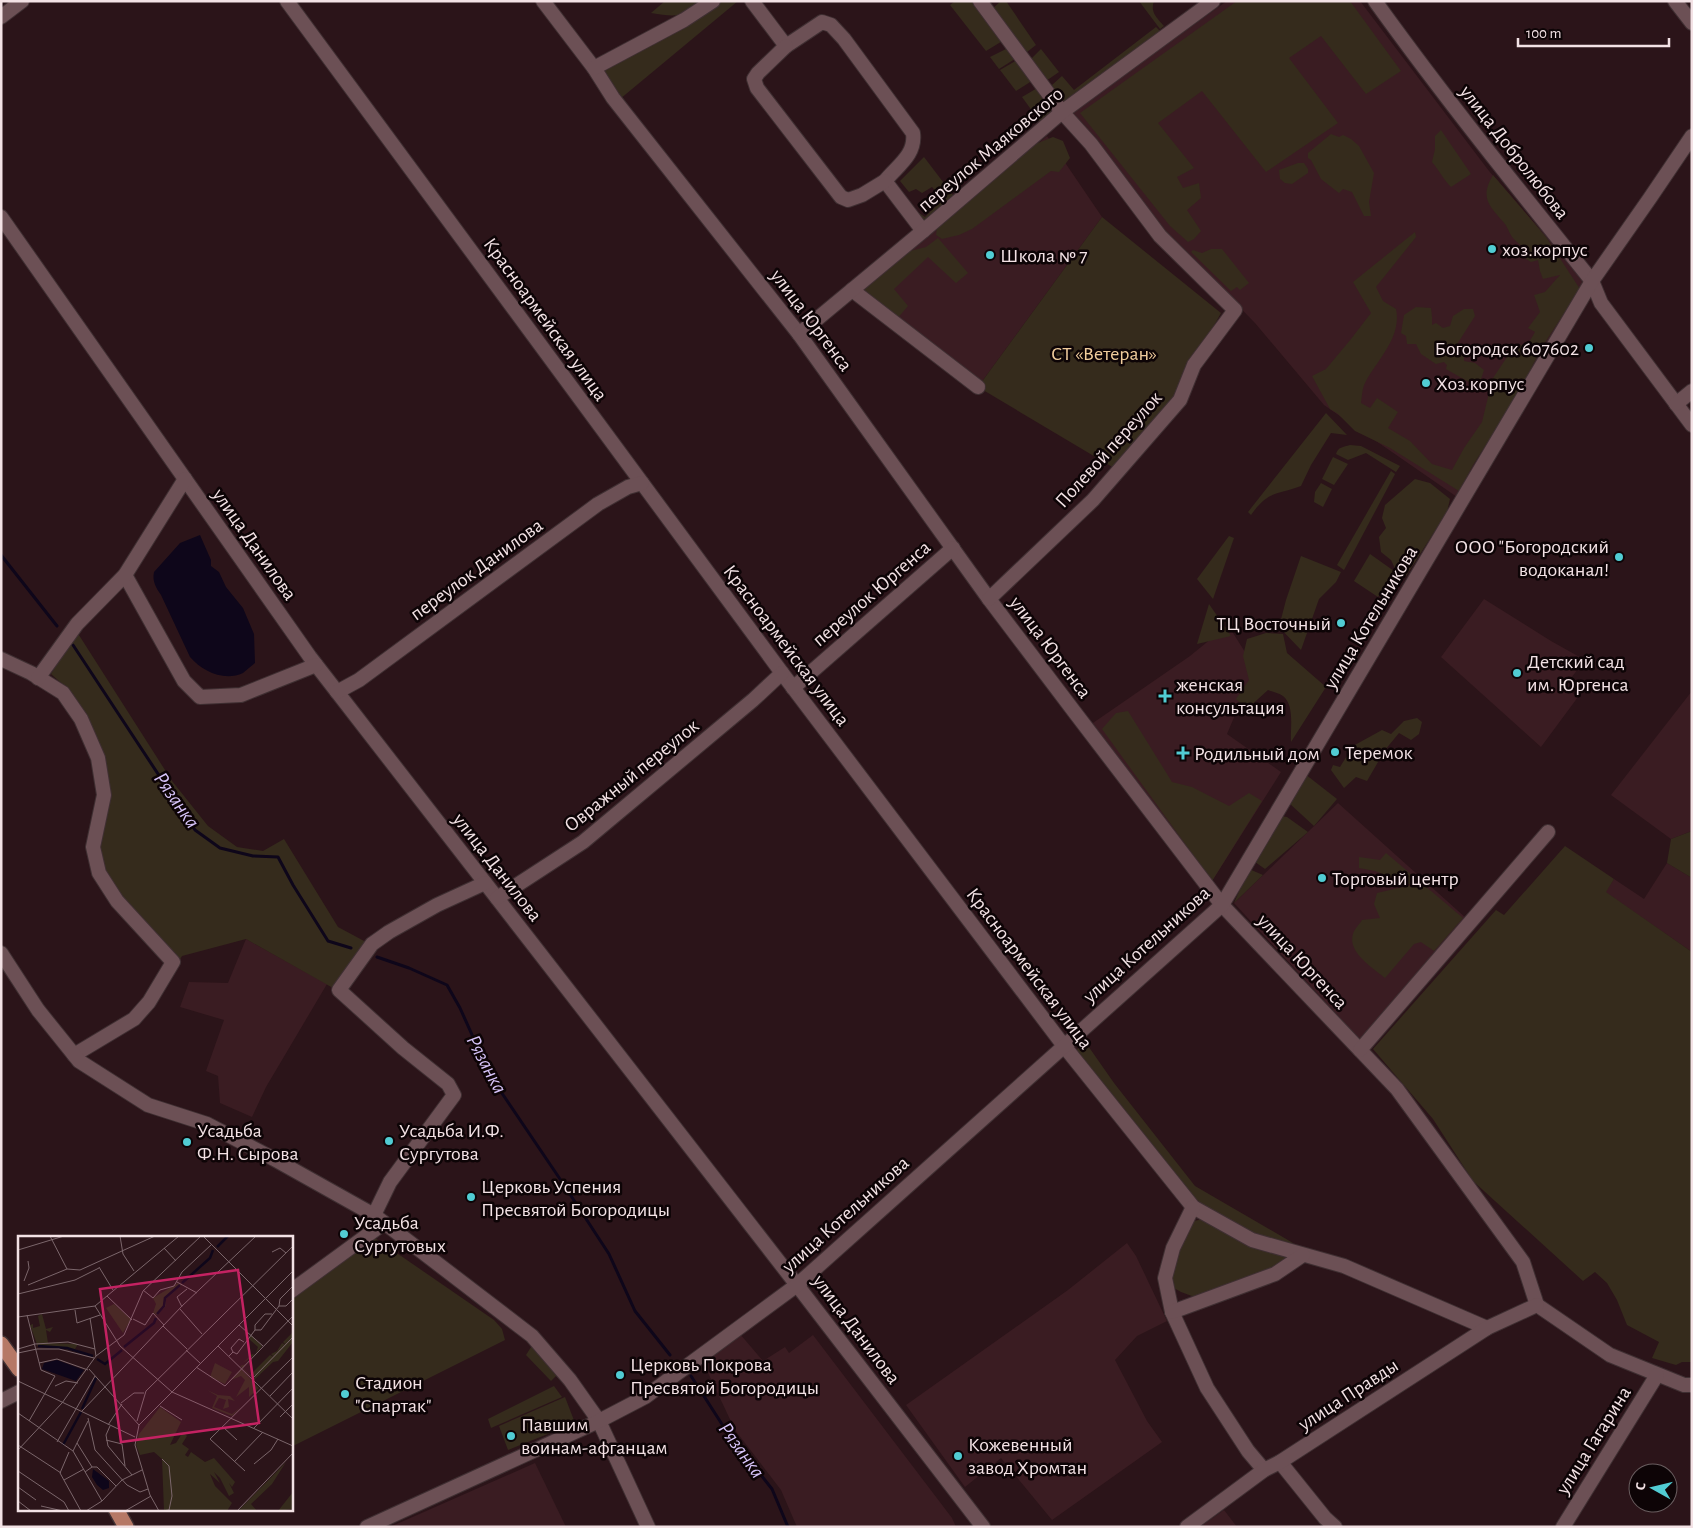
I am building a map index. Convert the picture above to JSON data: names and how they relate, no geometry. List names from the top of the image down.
{
  "streets": {
    "street": [
      "переулок Маяковского",
      "улица Добролюбова",
      "Красноармейская улица",
      "улица Юргенса",
      "Полевой переулок",
      "улица Данилова",
      "переулок Данилова",
      "переулок Юргенса",
      "улица Котельникова",
      "Овражный переулок",
      "улица Правды",
      "улица Гагарина"
    ]
  },
  "crossings": [
    ["переулок Маяковского", "улица Юргенса"],
    ["переулок Маяковского", "Полевой переулок"],
    ["улица Добролюбова", "улица Котельникова"],
    ["Красноармейская улица", "переулок Данилова"],
    ["Красноармейская улица", "переулок Юргенса"],
    ["Красноармейская улица", "улица Котельникова"],
    ["Красноармейская улица", "Овражный переулок"],
    ["Красноармейская улица", "улица Правды"],
    ["улица Юргенса", "Полевой переулок"],
    ["улица Юргенса", "переулок Юргенса"],
    ["улица Юргенса", "улица Котельникова"],
    ["улица Юргенса", "улица Правды"],
    ["улица Данилова", "переулок Данилова"],
    ["улица Данилова", "улица Котельникова"],
    ["улица Данилова", "Овражный переулок"]
  ],
  "water": ["Рязанка"],
  "parks": ["СТ «Ветеран»"],
  "places": {
    "other": [
      "хоз.корпус",
      "Школа № 7",
      "Богородск 607602",
      "Хоз.корпус",
      "ООО \"Богородский водоканал!",
      "ТЦ Восточный",
      "Детский сад им. Юргенса",
      "Теремок",
      "Торговый центр",
      "Усадьба И.Ф. Сургутова",
      "Усадьба Ф.Н. Сырова",
      "Церковь Успения Пресвятой Богородицы",
      "Усадьба Сургутовых",
      "Церковь Покрова Пресвятой Богородицы",
      "Стадион \"Спартак\"",
      "Павшим воинам-афганцам",
      "Кожевенный завод Хромтан"
    ],
    "health": ["женская консультация", "Родильный дом"]
  },
  "scale_bar": "100 m",
  "north": "left"
}
